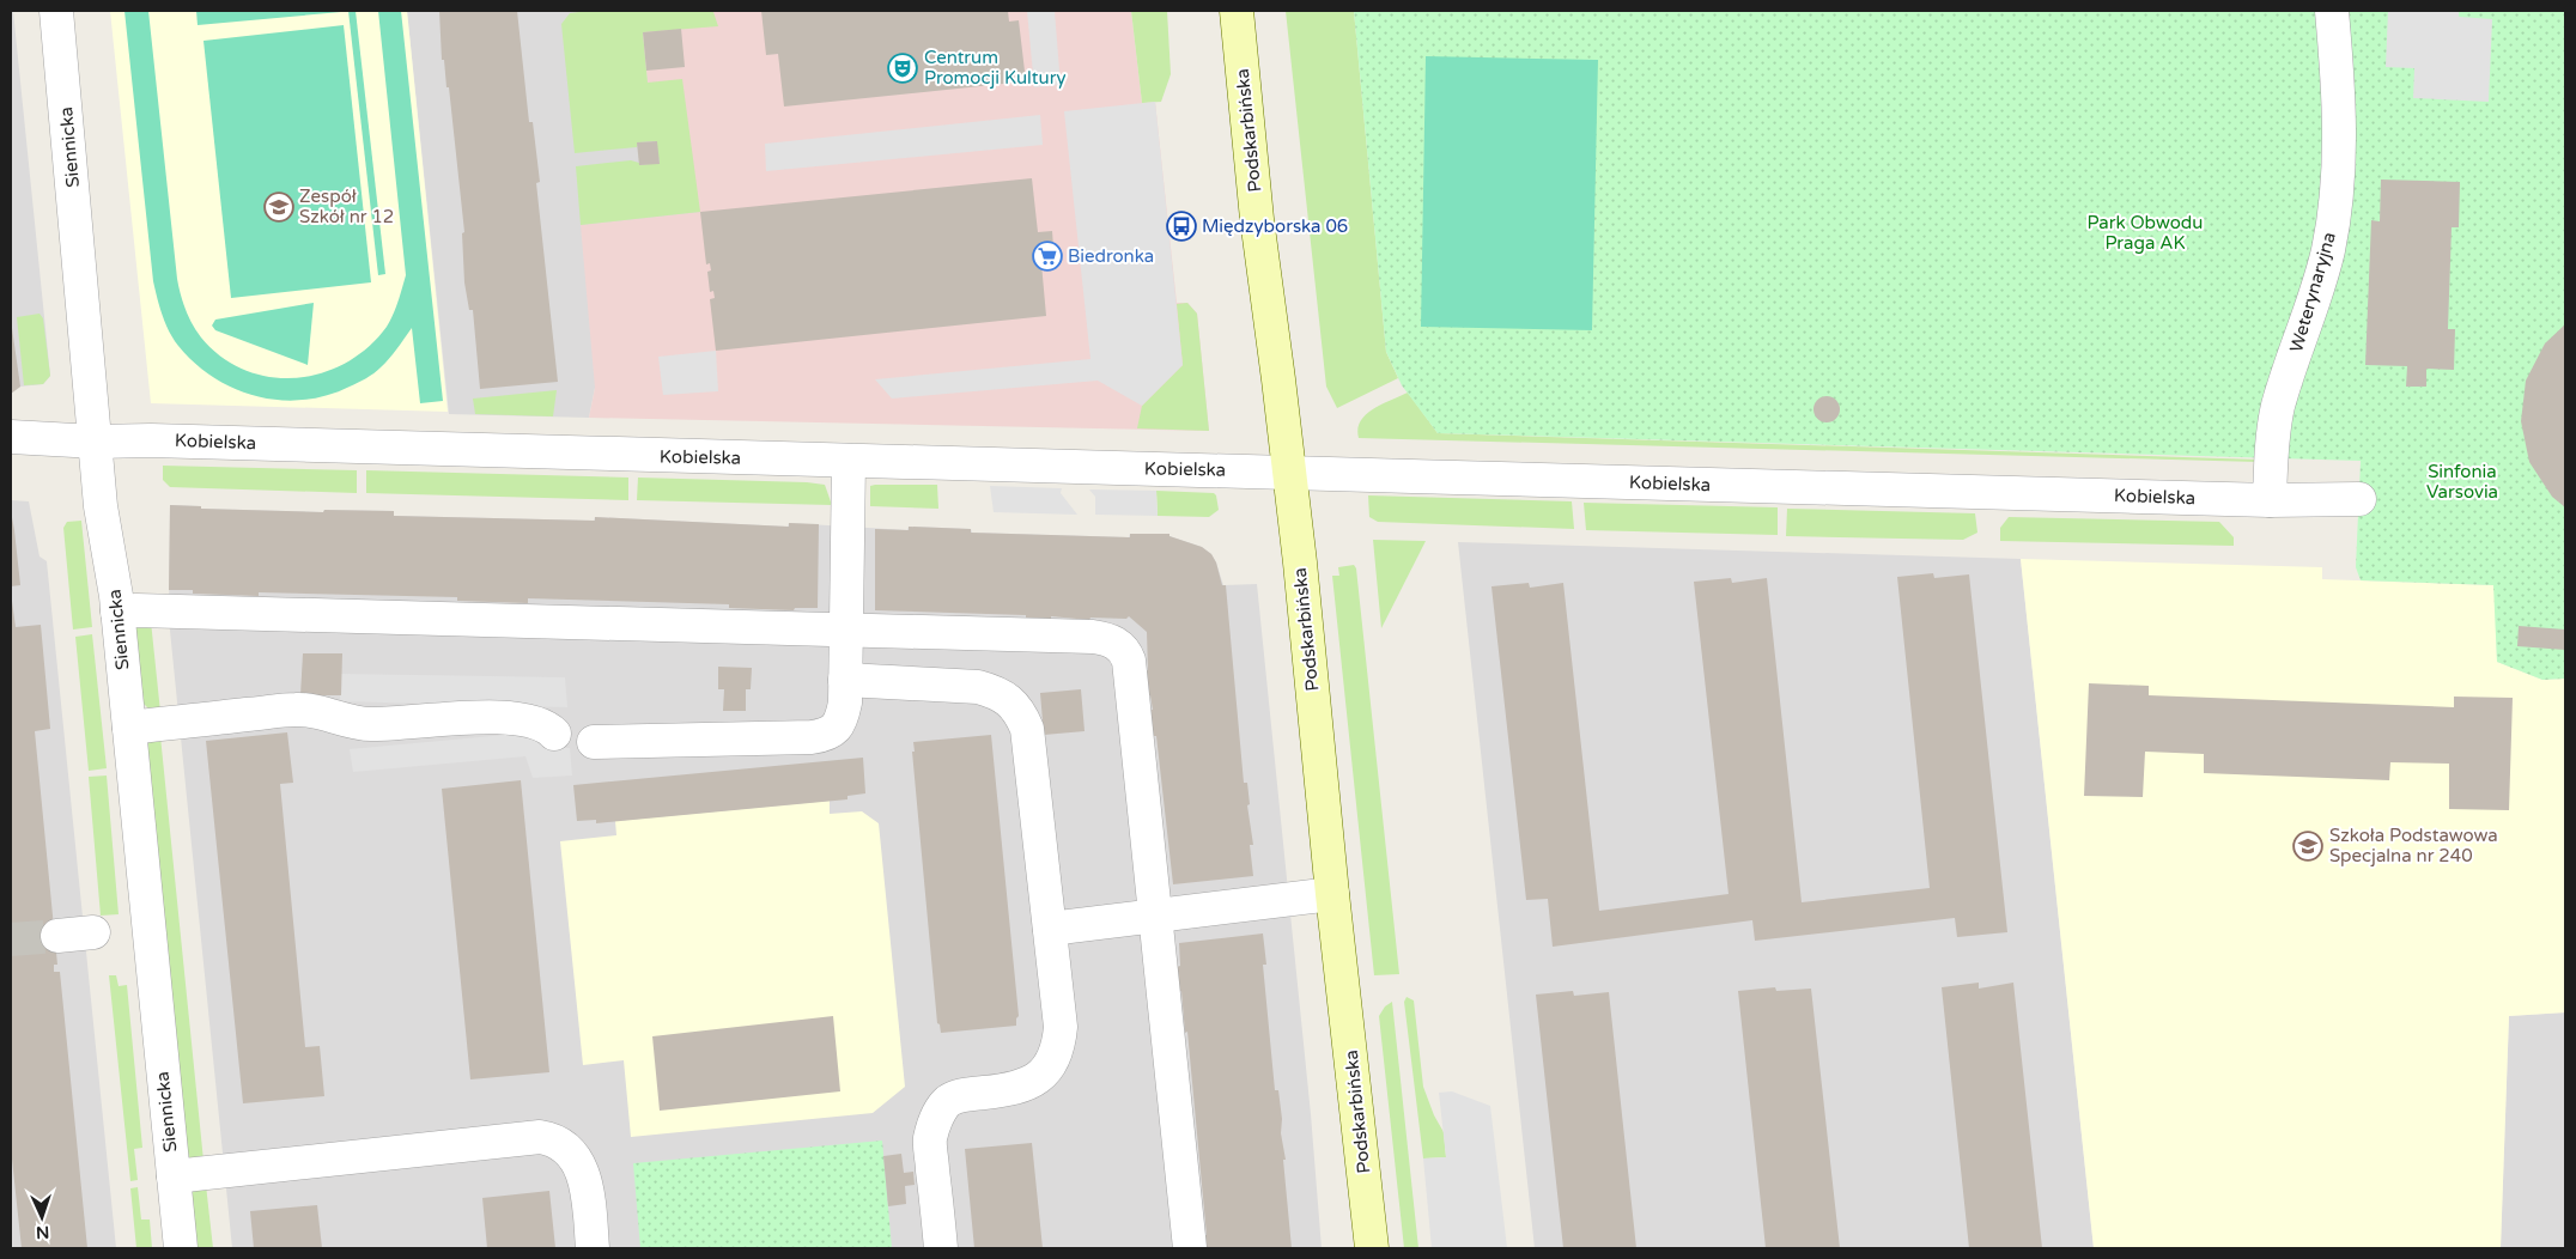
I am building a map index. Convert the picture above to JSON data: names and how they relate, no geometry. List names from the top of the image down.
{
  "streets": {
    "street": [
      "Podskarbińska",
      "Siennicka",
      "Weterynaryjna",
      "Kobielska"
    ]
  },
  "crossings": [
    ["Podskarbińska", "Kobielska"],
    ["Siennicka", "Kobielska"],
    ["Weterynaryjna", "Kobielska"]
  ],
  "parks": ["Park Obwodu Praga AK", "Sinfonia Varsovia"],
  "places": {
    "theatre": ["Centrum Promocji Kultury"],
    "school or university": ["Zespół Szkół nr 12", "Szkoła Podstawowa Specjalna nr 240"],
    "bus stop": ["Międzyborska 06"],
    "supermarket": ["Biedronka"]
  },
  "north": "bottom"
}
